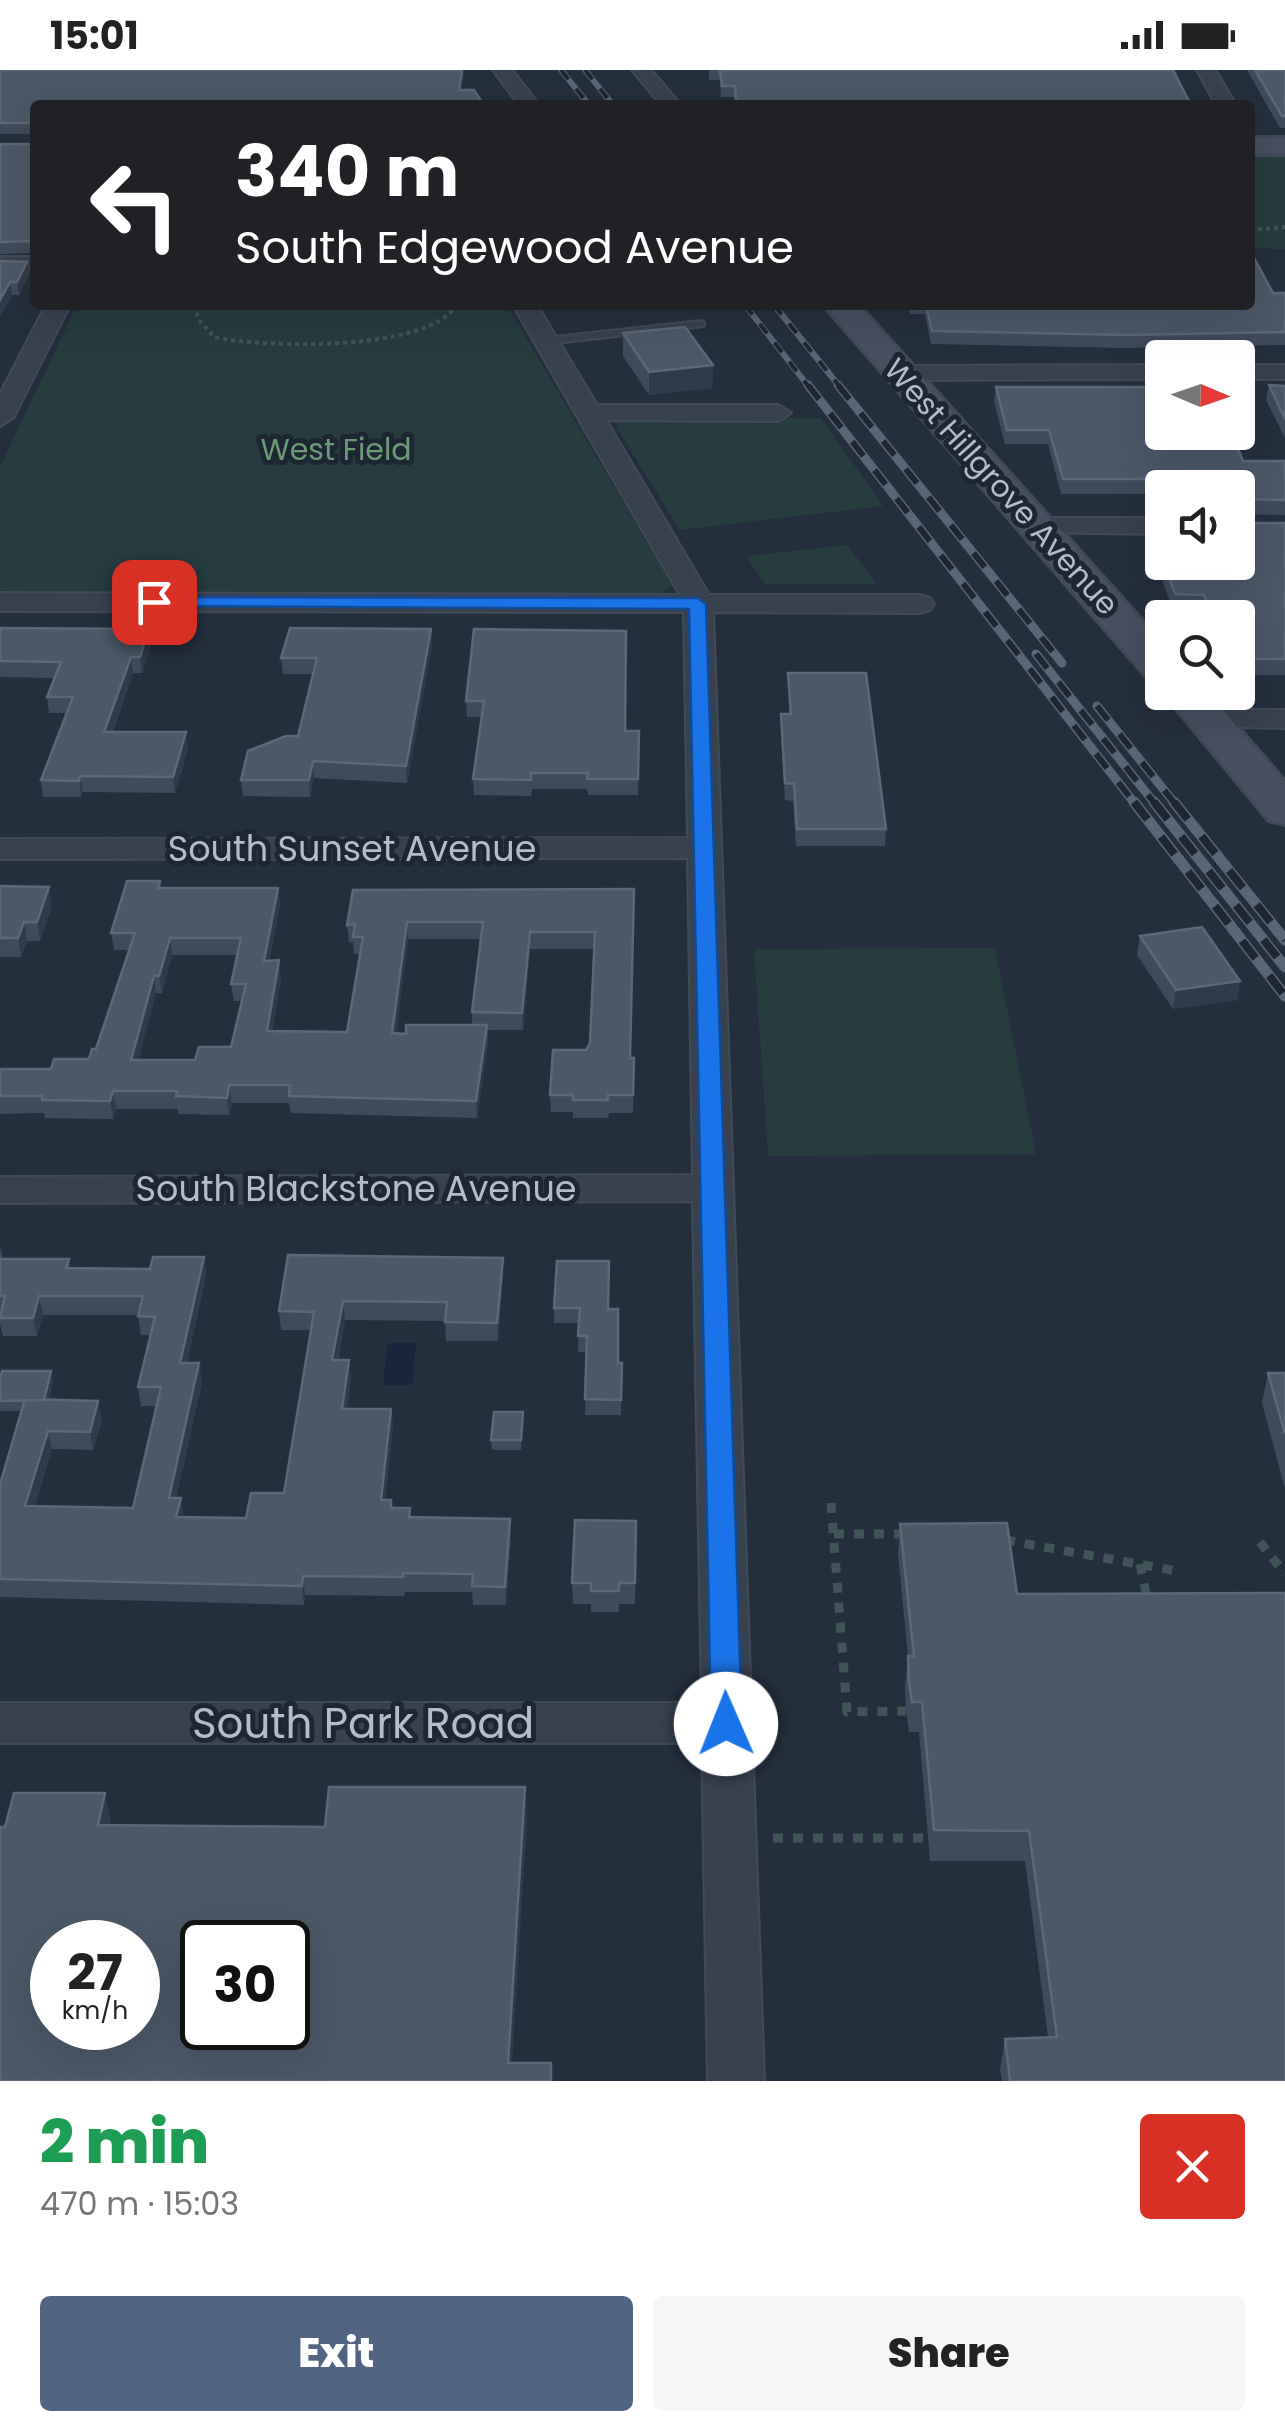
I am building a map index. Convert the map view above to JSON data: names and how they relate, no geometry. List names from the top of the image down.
{
  "streets": {
    "street": [
      "West Hillgrove Avenue",
      "South Sunset Avenue",
      "South Blackstone Avenue",
      "South Park Road"
    ]
  },
  "parks": ["West Field"],
  "north": "right",
  "page": {
    "status": "15:01",
    "turn": ["340 m", "South Edgewood Avenue"],
    "speed": "27 km/h",
    "limit": "30",
    "heading": ["2 min", "470 m · 15:03"],
    "buttons": ["Exit", "Share"]
  }
}
